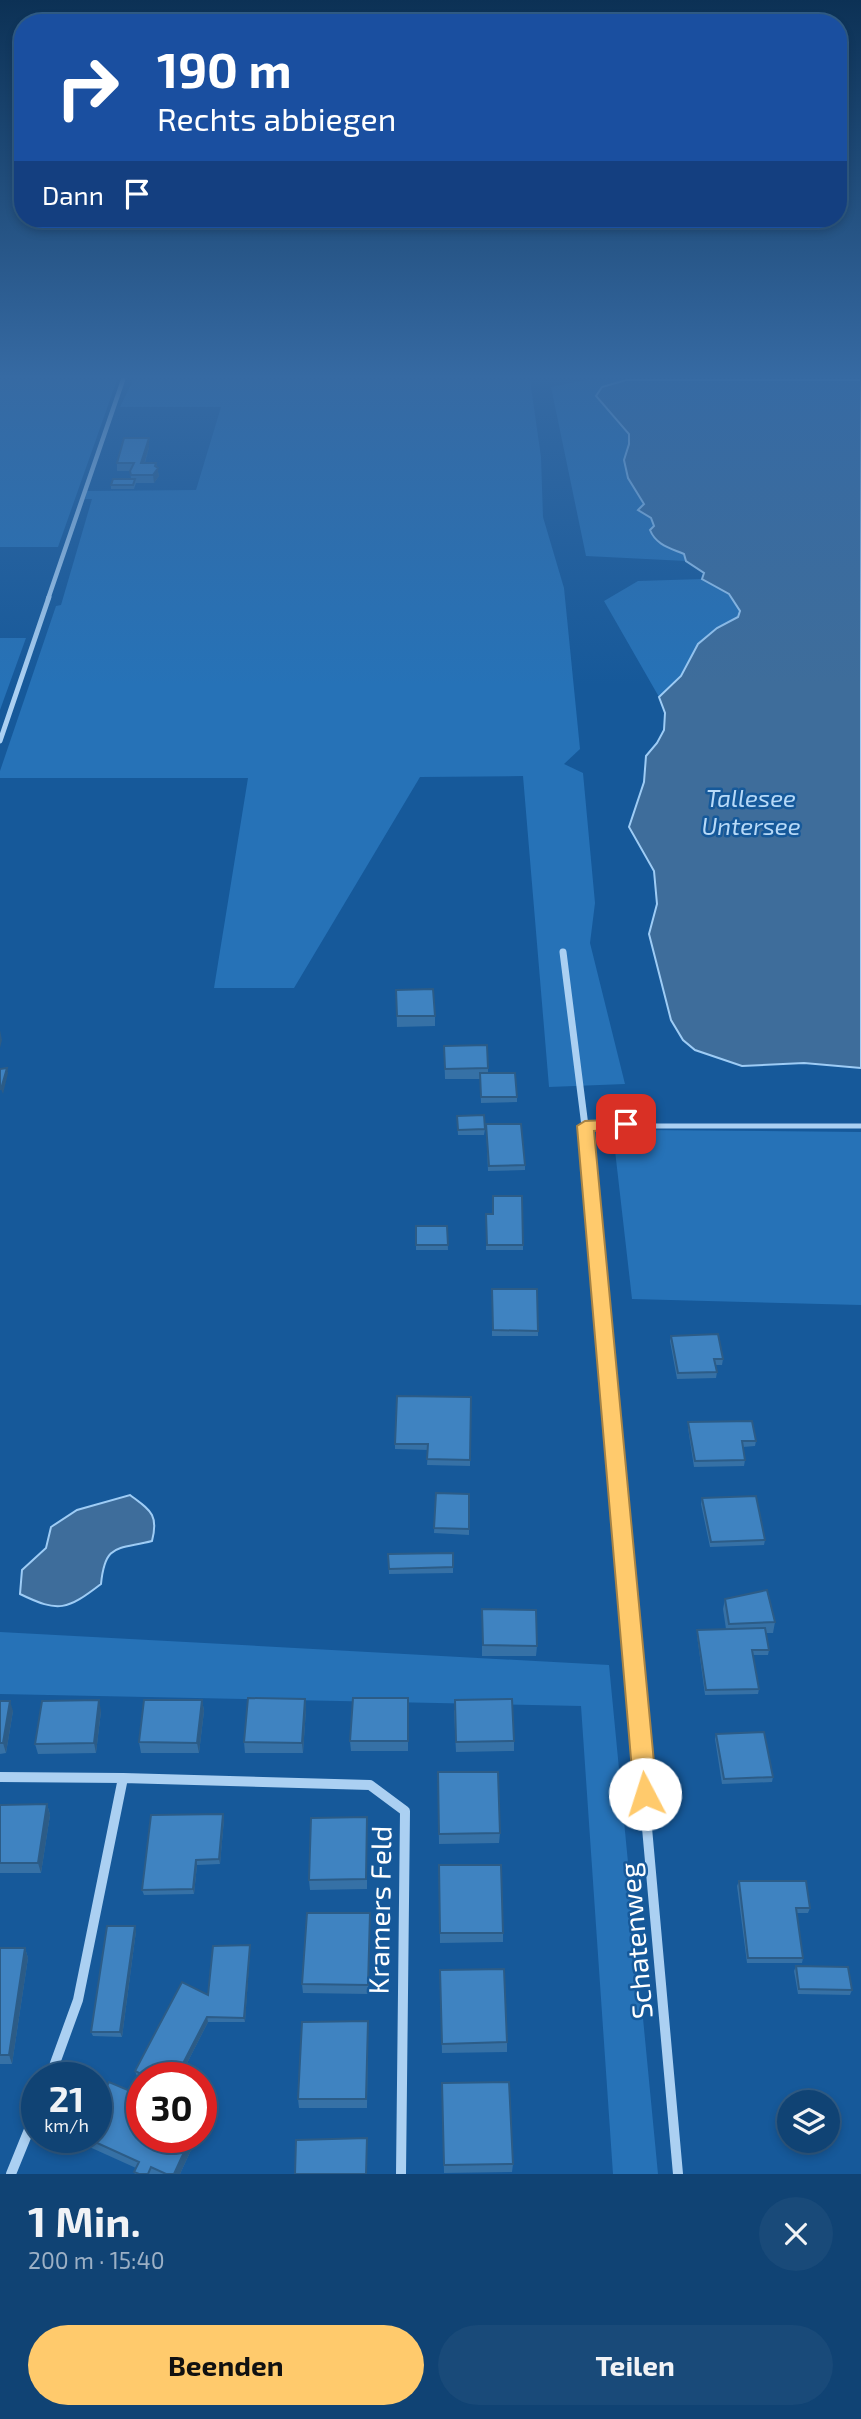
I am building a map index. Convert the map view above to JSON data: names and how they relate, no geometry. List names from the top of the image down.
{
  "streets": {
    "street": ["Kramers Feld", "Schatenweg"]
  },
  "water": ["Tallesee Untersee"],
  "page": {
    "turn": ["190 m", "Rechts abbiegen"],
    "then": "Dann",
    "speed": "21 km/h",
    "limit": "30",
    "heading": ["1 Min.", "200 m · 15:40"],
    "buttons": ["Beenden", "Teilen"]
  }
}
